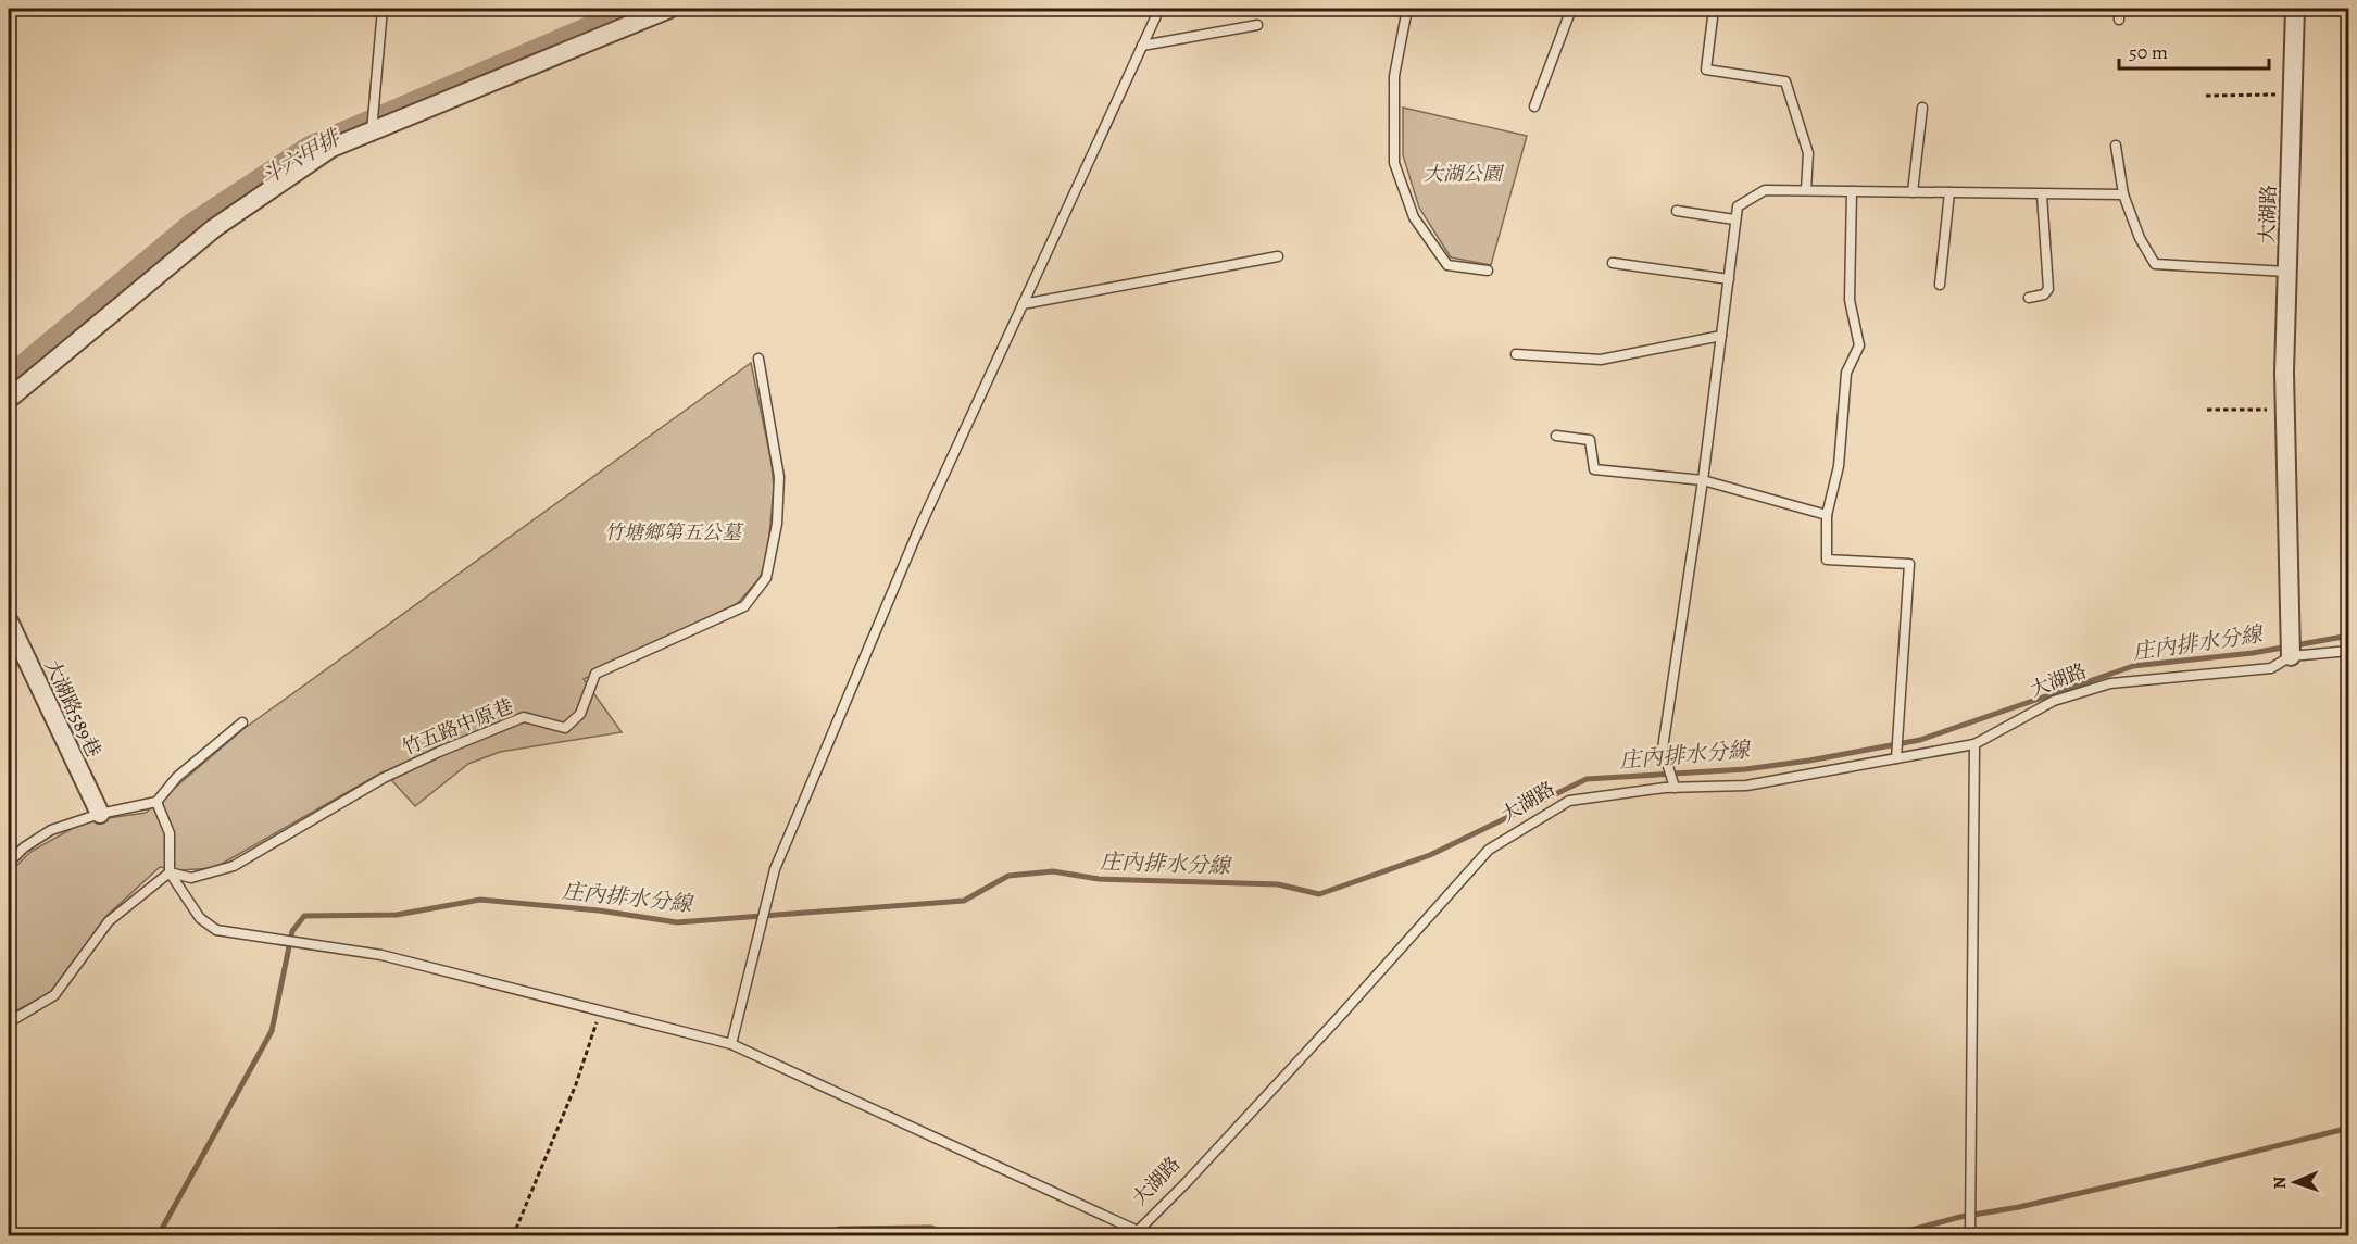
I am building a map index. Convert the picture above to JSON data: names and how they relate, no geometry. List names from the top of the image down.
{
  "streets": {
    "street": ["大湖路", "大湖路589巷"],
    "lane": ["竹五路中原巷"]
  },
  "water": ["斗六甲排", "庄內排水分線"],
  "parks": ["大湖公園", "竹塘鄉第五公墓"],
  "scale_bar": "50 m",
  "north": "left"
}
